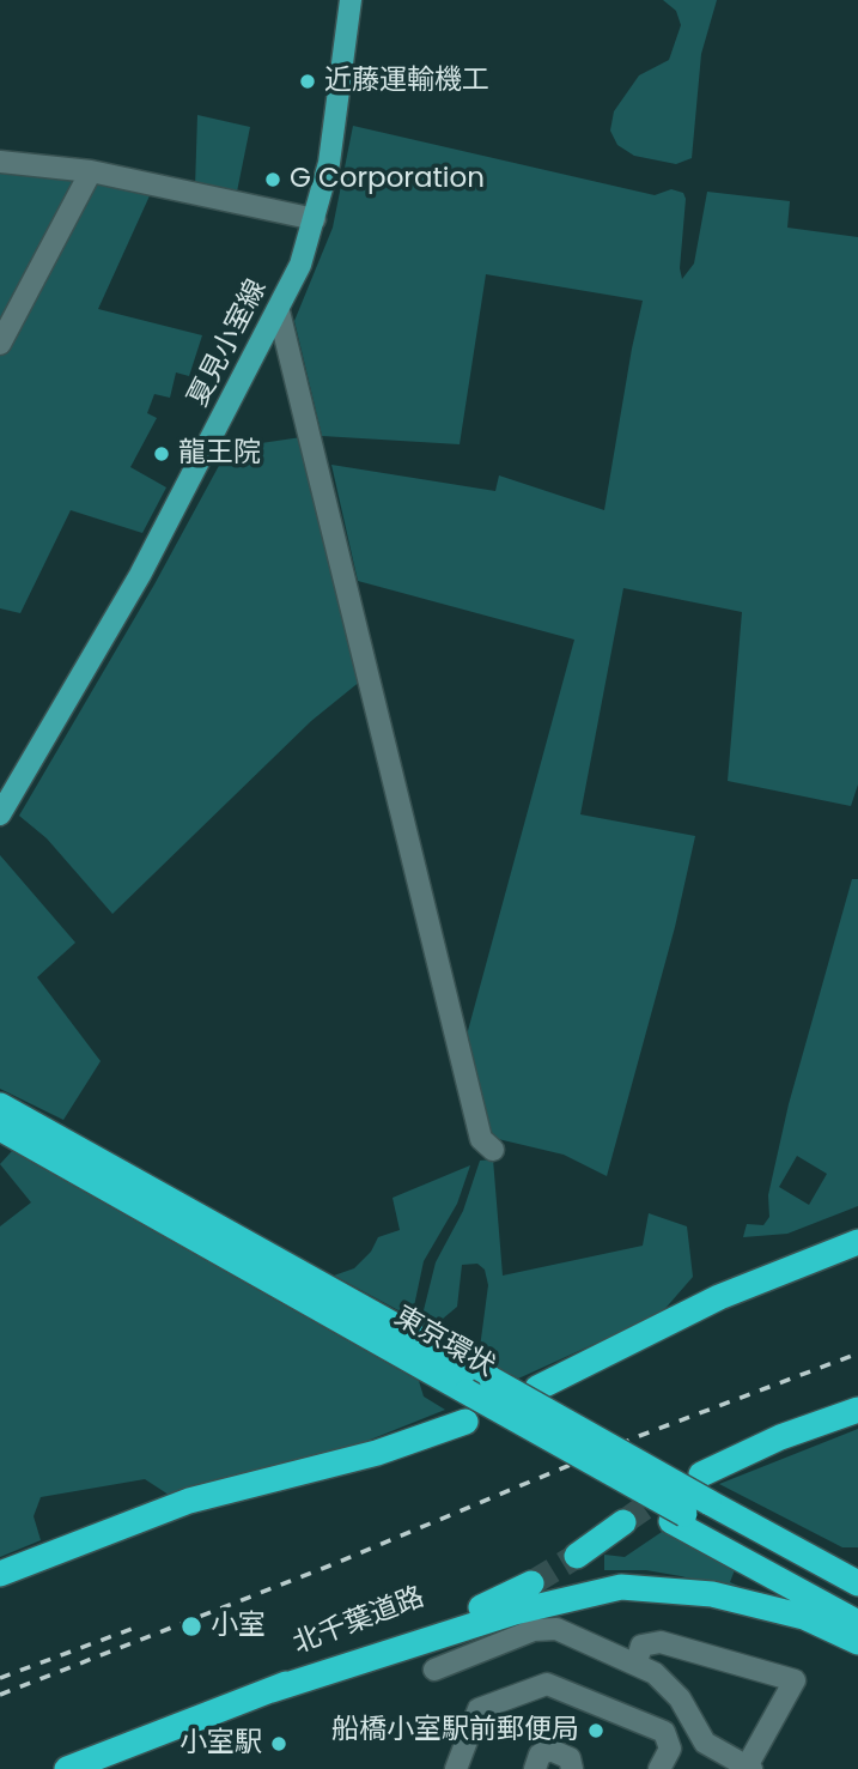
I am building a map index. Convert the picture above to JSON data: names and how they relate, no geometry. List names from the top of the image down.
{
  "streets": {
    "highway": ["東京環状", "北千葉道路"],
    "main road": ["夏見小室線"]
  },
  "places": [
    "近藤運輸機工",
    "G Corporation",
    "龍王院",
    "小室",
    "船橋小室駅前郵便局",
    "小室駅"
  ]
}
